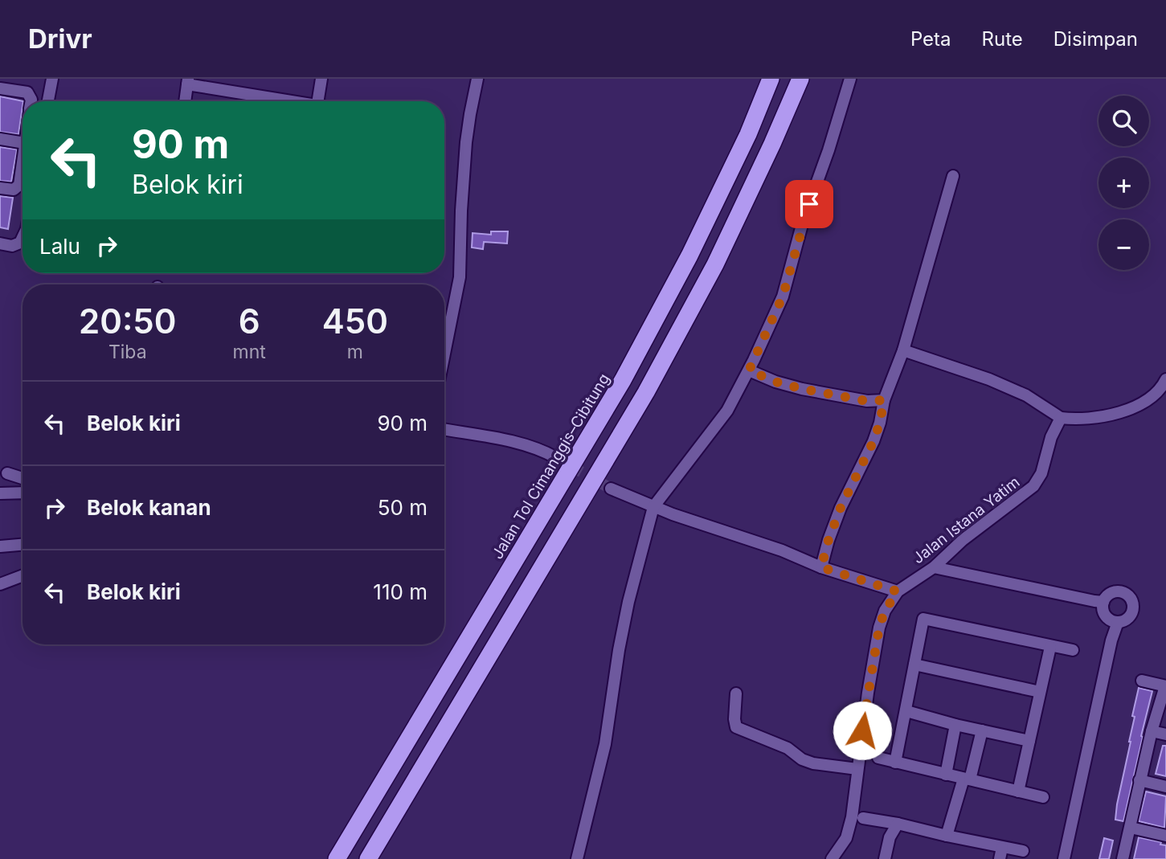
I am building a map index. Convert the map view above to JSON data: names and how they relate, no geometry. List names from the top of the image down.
{
  "streets": {
    "highway": ["Jalan Tol Cimanggis–Cibitung"],
    "street": ["Jalan Istana Yatim"]
  },
  "page": {
    "header": "Drivr",
    "nav": ["Peta", "Rute", "Disimpan"],
    "map_buttons": ["+", "−"],
    "turn": ["90 m", "Belok kiri"],
    "then": "Lalu",
    "eta": [
      "20:50",
      "Tiba",
      "6",
      "mnt",
      "450",
      "m"
    ],
    "list": [
      {
        "name": "Belok kiri",
        "value": "90 m"
      },
      {
        "name": "Belok kanan",
        "value": "50 m"
      },
      {
        "name": "Belok kiri",
        "value": "110 m"
      }
    ]
  }
}
